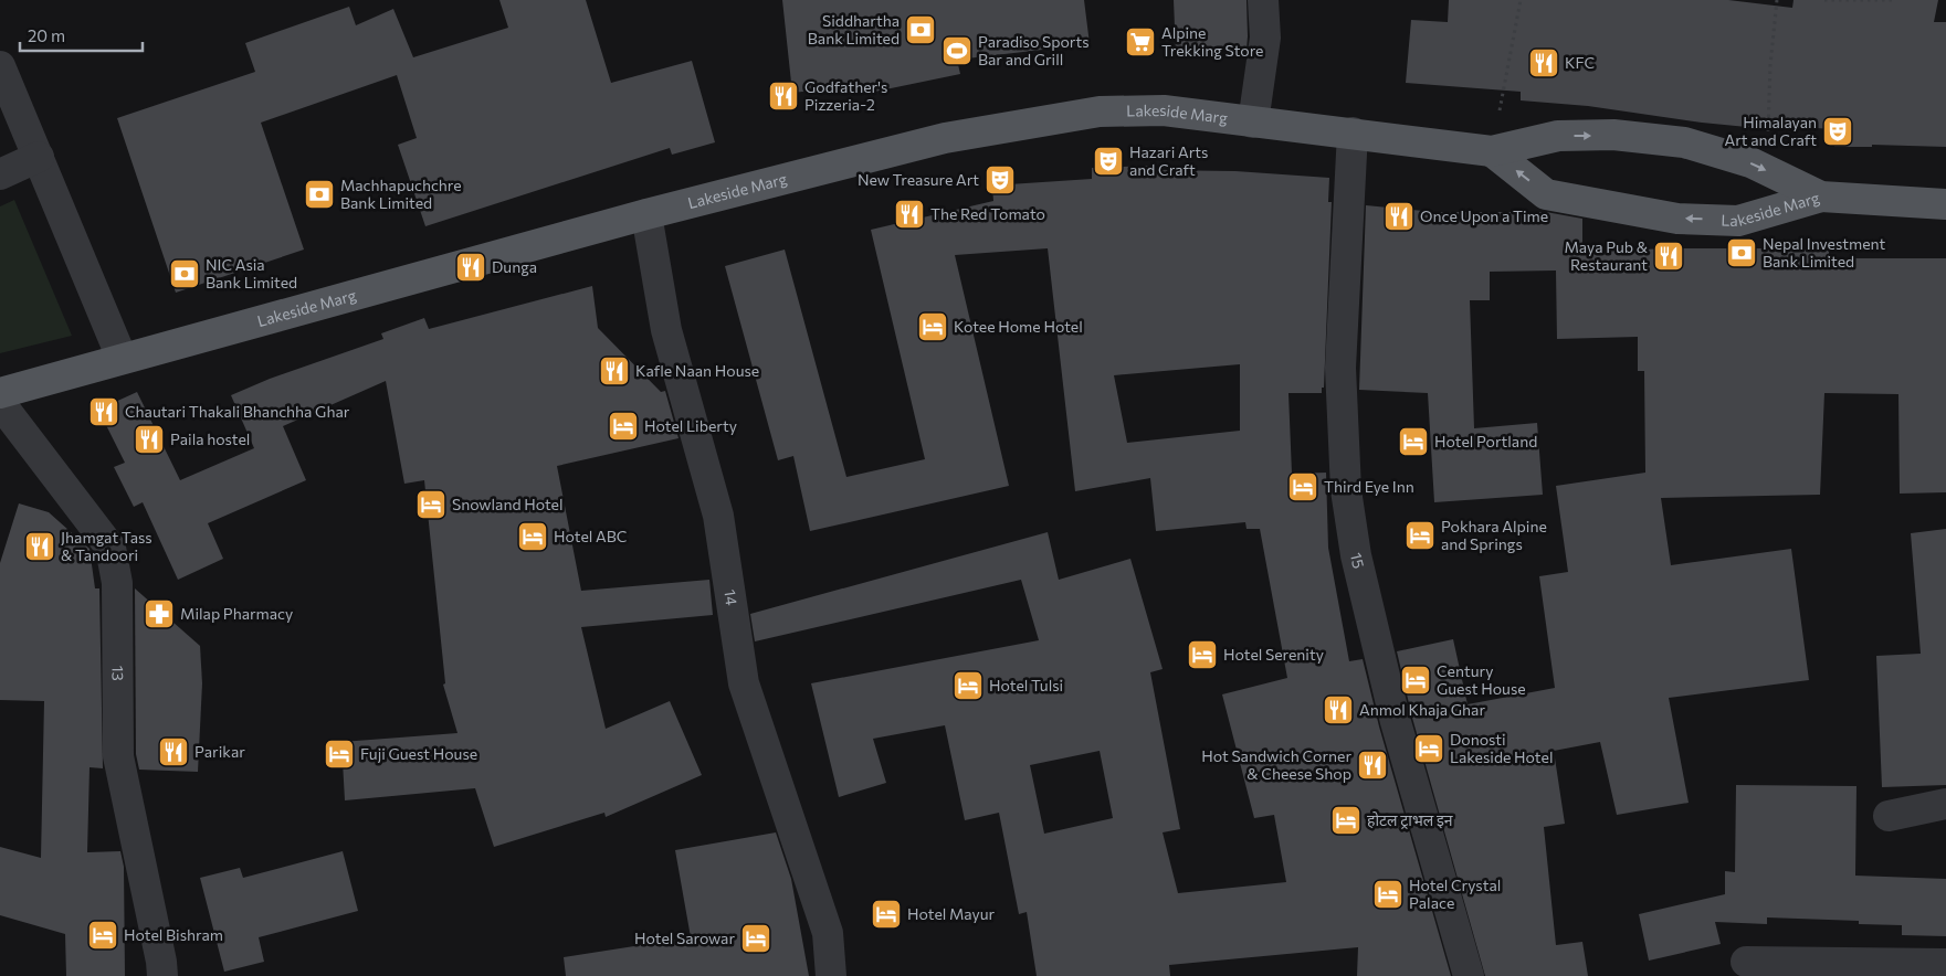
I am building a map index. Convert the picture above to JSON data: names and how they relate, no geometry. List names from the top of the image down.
{
  "streets": {
    "main road": ["Lakeside Marg"],
    "street": ["15", "14", "13"]
  },
  "crossings": [
    ["Lakeside Marg", "15"],
    ["Lakeside Marg", "14"]
  ],
  "places": {
    "bank": [
      "Siddhartha Bank Limited",
      "Machhapuchchre Bank Limited",
      "Nepal Investment Bank Limited",
      "NIC Asia Bank Limited"
    ],
    "supermarket": ["Alpine Trekking Store"],
    "sports": ["Paradiso Sports Bar and Grill"],
    "restaurant": [
      "KFC",
      "Godfather's Pizzeria-2",
      "The Red Tomato",
      "Once Upon a Time",
      "Maya Pub & Restaurant",
      "Dunga",
      "Kafle Naan House",
      "Chautari Thakali Bhanchha Ghar",
      "Paila hostel",
      "Jhamgat Tass & Tandoori",
      "Anmol Khaja Ghar",
      "Parikar",
      "Hot Sandwich Corner & Cheese Shop"
    ],
    "theatre": ["Himalayan Art and Craft", "Hazari Arts and Craft", "New Treasure Art"],
    "hotel": [
      "Kotee Home Hotel",
      "Hotel Liberty",
      "Hotel Portland",
      "Third Eye Inn",
      "Snowland Hotel",
      "Pokhara Alpine and Springs",
      "Hotel ABC",
      "Hotel Serenity",
      "Century Guest House",
      "Hotel Tulsi",
      "Donosti Lakeside Hotel",
      "Fuji Guest House",
      "होटल ट्राभल इन",
      "Hotel Crystal Palace",
      "Hotel Mayur",
      "Hotel Bishram",
      "Hotel Sarowar"
    ],
    "pharmacy": ["Milap Pharmacy"]
  },
  "scale_bar": "20 m"
}
